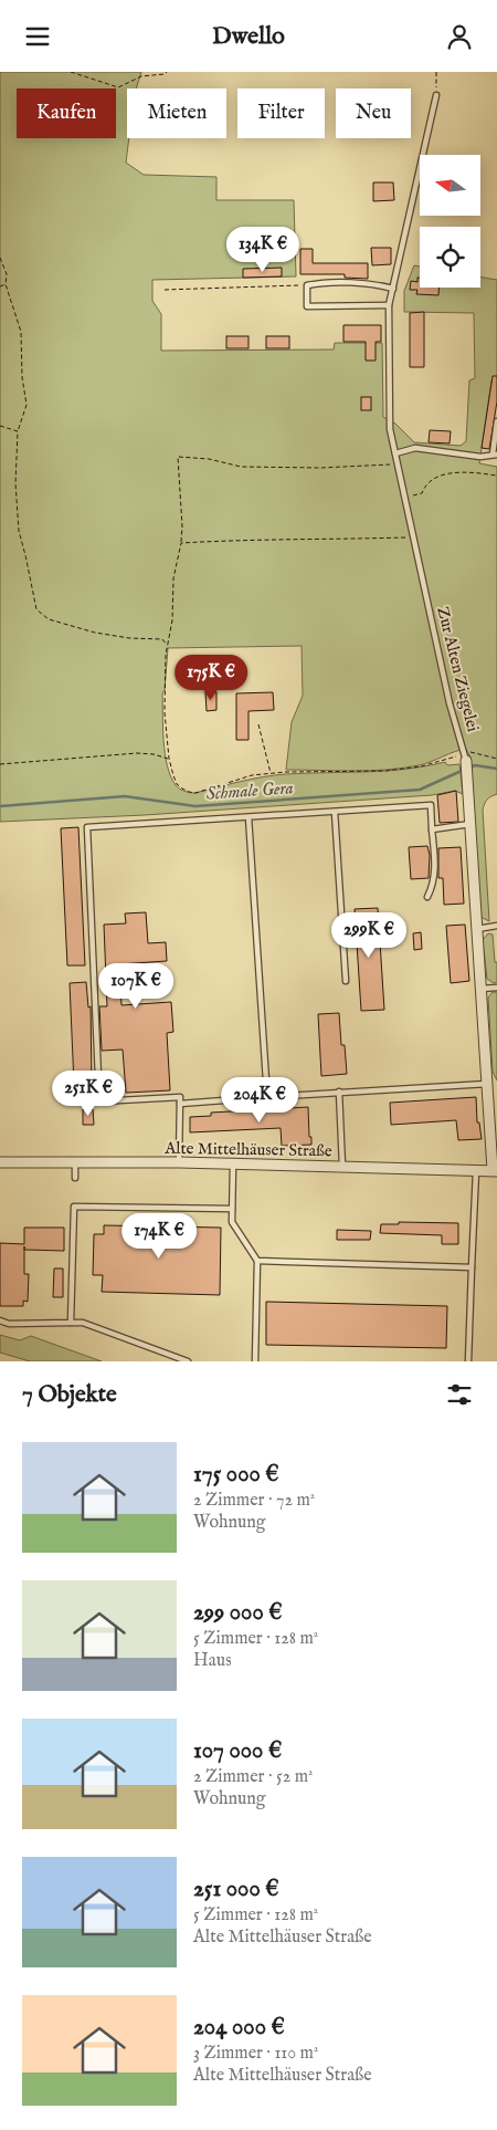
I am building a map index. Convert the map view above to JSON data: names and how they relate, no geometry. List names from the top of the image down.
{
  "streets": {
    "street": ["Zur Alten Ziegelei", "Alte Mittelhäuser Straße"]
  },
  "crossings": [
    ["Zur Alten Ziegelei", "Alte Mittelhäuser Straße"]
  ],
  "water": ["Schmale Gera"],
  "north": "left",
  "page": {
    "header": "Dwello",
    "chip": [
      "Kaufen",
      "Mieten",
      "Filter",
      "Neu"
    ],
    "price": [
      "134K €",
      "175K €",
      "299K €",
      "107K €",
      "251K €",
      "204K €",
      "174K €"
    ],
    "heading": "7 Objekte",
    "list": [
      {
        "name": "175 000 €",
        "note": "2 Zimmer · 72 m² · Wohnung"
      },
      {
        "name": "299 000 €",
        "note": "5 Zimmer · 128 m² · Haus"
      },
      {
        "name": "107 000 €",
        "note": "2 Zimmer · 52 m² · Wohnung"
      },
      {
        "name": "251 000 €",
        "note": "5 Zimmer · 128 m² · Alte Mittelhäuser Straße"
      },
      {
        "name": "204 000 €",
        "note": "3 Zimmer · 110 m² · Alte Mittelhäuser Straße"
      }
    ]
  }
}
